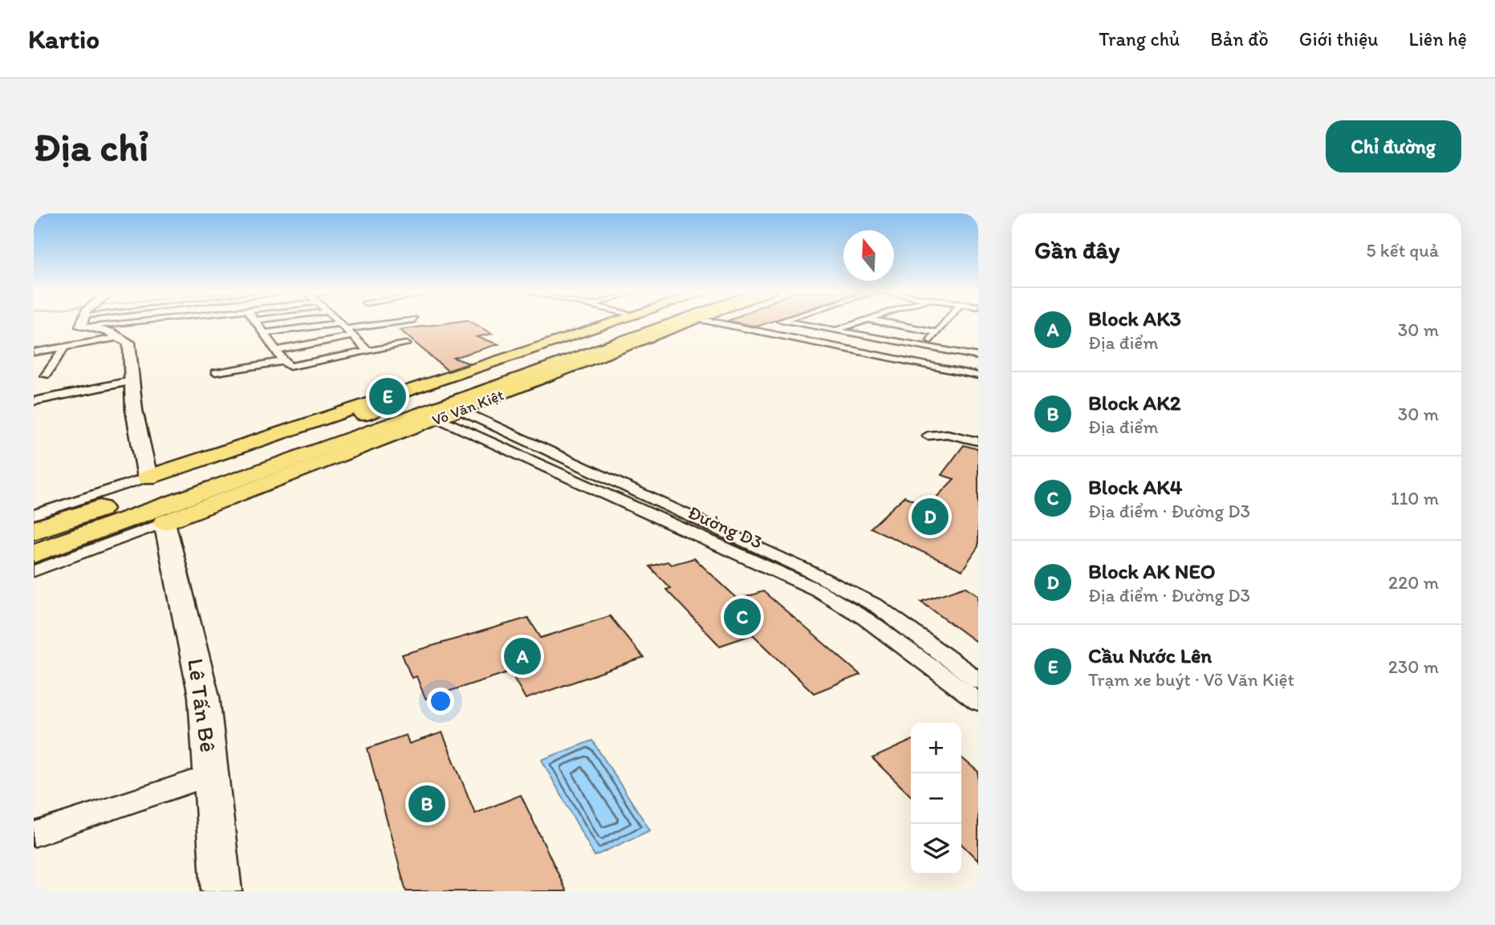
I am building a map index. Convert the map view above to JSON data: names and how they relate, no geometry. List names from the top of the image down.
{
  "streets": {
    "highway": ["Võ Văn Kiệt"],
    "street": ["Đường D3", "Lê Tấn Bê"]
  },
  "crossings": [
    ["Võ Văn Kiệt", "Đường D3"],
    ["Võ Văn Kiệt", "Lê Tấn Bê"]
  ],
  "north": "top",
  "page": {
    "header": "Kartio",
    "nav": [
      "Trang chủ",
      "Bản đồ",
      "Giới thiệu",
      "Liên hệ"
    ],
    "buttons": "Chỉ đường",
    "title": "Địa chỉ",
    "heading": ["Gần đây", "5 kết quả"],
    "list": [
      {
        "mark": "A",
        "name": "Block AK3",
        "note": "Địa điểm",
        "value": "30 m"
      },
      {
        "mark": "B",
        "name": "Block AK2",
        "note": "Địa điểm",
        "value": "30 m"
      },
      {
        "mark": "C",
        "name": "Block AK4",
        "note": "Địa điểm · Đường D3",
        "value": "110 m"
      },
      {
        "mark": "D",
        "name": "Block AK NEO",
        "note": "Địa điểm · Đường D3",
        "value": "220 m"
      },
      {
        "mark": "E",
        "name": "Cầu Nước Lên",
        "note": "Trạm xe buýt · Võ Văn Kiệt",
        "value": "230 m"
      }
    ],
    "pins": [
      "E",
      "D",
      "C",
      "A",
      "B"
    ],
    "map_buttons": ["+", "−"]
  }
}
